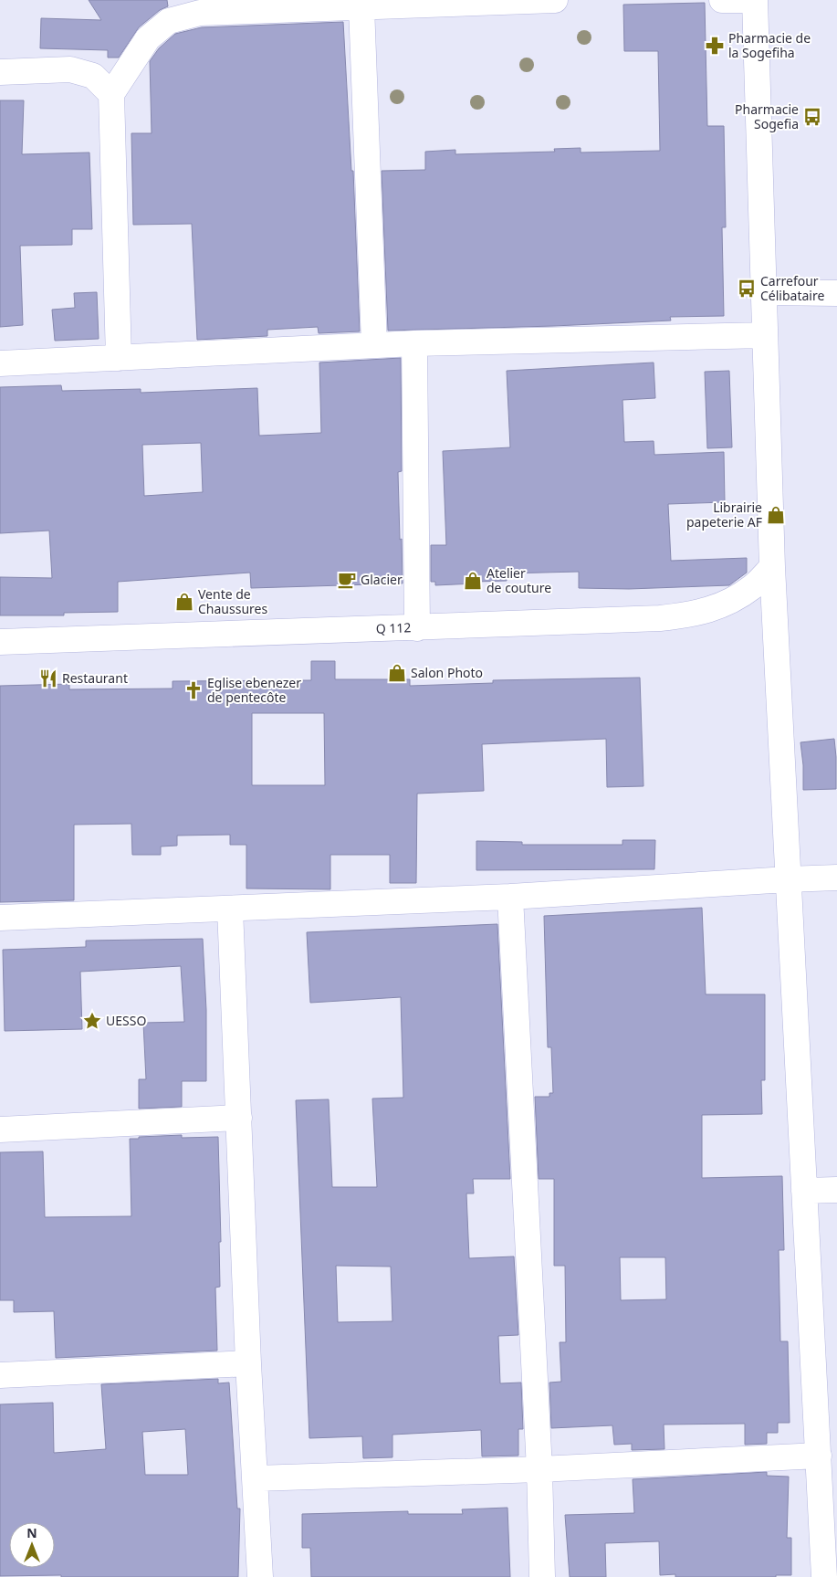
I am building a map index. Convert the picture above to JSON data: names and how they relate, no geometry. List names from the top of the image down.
{
  "streets": {
    "street": ["Q 112"]
  },
  "places": {
    "pharmacy": ["Pharmacie de la Sogefiha"],
    "bus stop": ["Pharmacie Sogefia", "Carrefour Célibataire"],
    "shop": [
      "Librairie papeterie AF",
      "Atelier de couture",
      "Vente de Chaussures",
      "Salon Photo"
    ],
    "cafe": ["Glacier"],
    "restaurant": ["Restaurant"],
    "church": ["Eglise ebenezer de pentecôte"],
    "place": ["UESSO"]
  },
  "north": "top"
}
